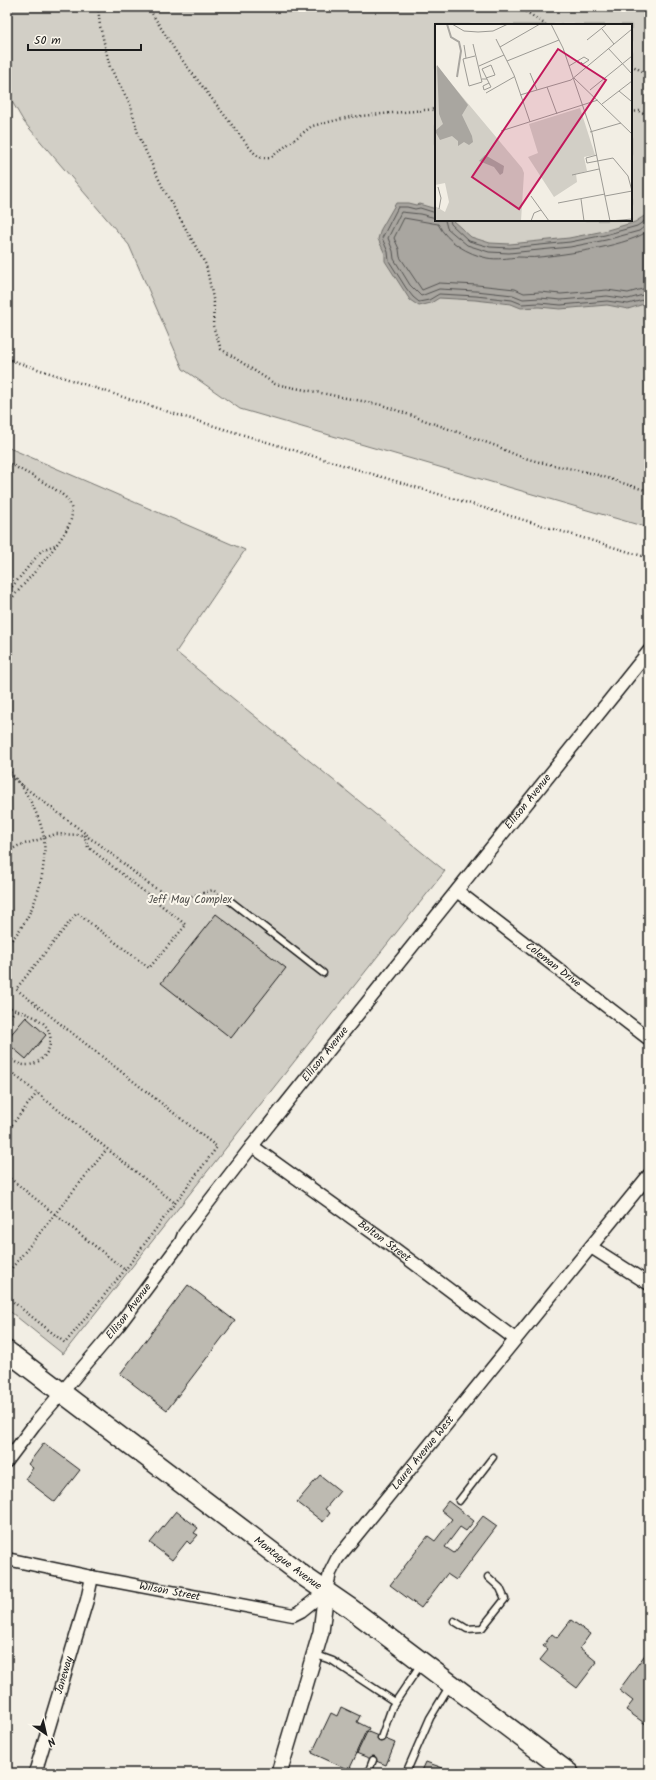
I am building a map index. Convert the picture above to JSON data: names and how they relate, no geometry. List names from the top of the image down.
{
  "streets": {
    "main road": ["Montague Avenue"],
    "street": [
      "Ellison Avenue",
      "Coleman Drive",
      "Bolton Street",
      "Laurel Avenue West",
      "Wilson Street",
      "Janeway"
    ]
  },
  "crossings": [
    ["Ellison Avenue", "Coleman Drive"],
    ["Ellison Avenue", "Bolton Street"],
    ["Ellison Avenue", "Montague Avenue"],
    ["Bolton Street", "Laurel Avenue West"],
    ["Laurel Avenue West", "Montague Avenue"],
    ["Laurel Avenue West", "Wilson Street"],
    ["Montague Avenue", "Wilson Street"],
    ["Wilson Street", "Janeway"]
  ],
  "parks": ["Jeff May Complex"],
  "scale_bar": "50 m",
  "north": "bottom right"
}
